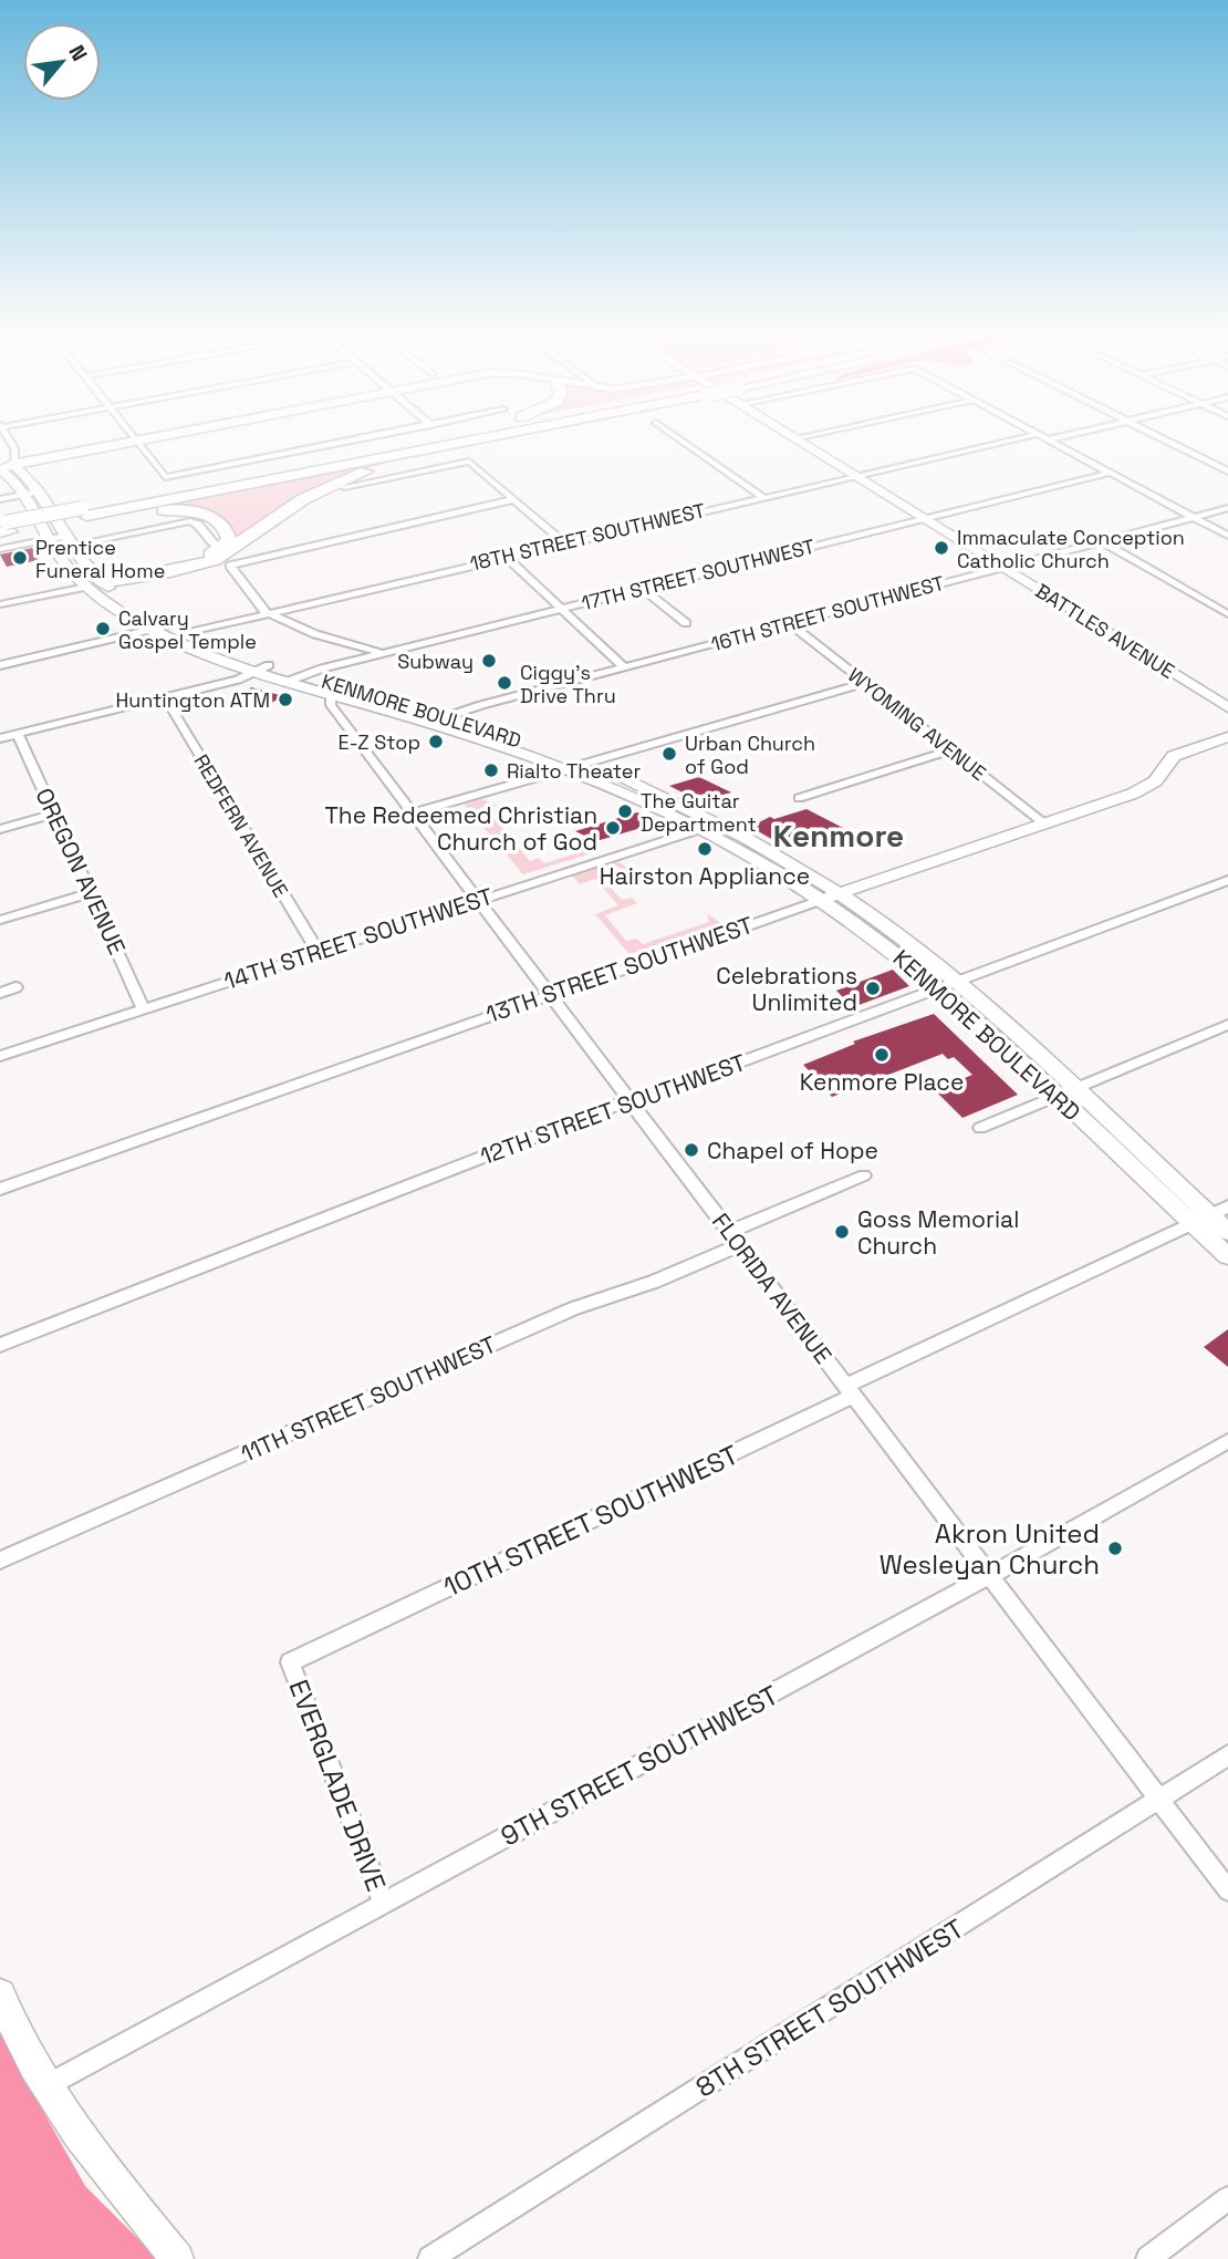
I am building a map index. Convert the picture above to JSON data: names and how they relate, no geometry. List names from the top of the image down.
{
  "streets": {
    "main road": ["BATTLES AVENUE", "KENMORE BOULEVARD", "13TH STREET SOUTHWEST"],
    "street": [
      "18TH STREET SOUTHWEST",
      "17TH STREET SOUTHWEST",
      "16TH STREET SOUTHWEST",
      "WYOMING AVENUE",
      "REDFERN AVENUE",
      "OREGON AVENUE",
      "14TH STREET SOUTHWEST",
      "12TH STREET SOUTHWEST",
      "FLORIDA AVENUE",
      "11TH STREET SOUTHWEST",
      "10TH STREET SOUTHWEST",
      "9TH STREET SOUTHWEST",
      "EVERGLADE DRIVE",
      "8TH STREET SOUTHWEST"
    ]
  },
  "crossings": [
    ["18TH STREET SOUTHWEST", "BATTLES AVENUE"],
    ["18TH STREET SOUTHWEST", "KENMORE BOULEVARD"],
    ["17TH STREET SOUTHWEST", "BATTLES AVENUE"],
    ["17TH STREET SOUTHWEST", "KENMORE BOULEVARD"],
    ["16TH STREET SOUTHWEST", "BATTLES AVENUE"],
    ["16TH STREET SOUTHWEST", "KENMORE BOULEVARD"],
    ["16TH STREET SOUTHWEST", "WYOMING AVENUE"],
    ["KENMORE BOULEVARD", "14TH STREET SOUTHWEST"],
    ["KENMORE BOULEVARD", "13TH STREET SOUTHWEST"],
    ["KENMORE BOULEVARD", "12TH STREET SOUTHWEST"],
    ["KENMORE BOULEVARD", "FLORIDA AVENUE"],
    ["KENMORE BOULEVARD", "10TH STREET SOUTHWEST"],
    ["WYOMING AVENUE", "13TH STREET SOUTHWEST"],
    ["REDFERN AVENUE", "14TH STREET SOUTHWEST"],
    ["OREGON AVENUE", "14TH STREET SOUTHWEST"],
    ["14TH STREET SOUTHWEST", "FLORIDA AVENUE"],
    ["13TH STREET SOUTHWEST", "FLORIDA AVENUE"],
    ["12TH STREET SOUTHWEST", "FLORIDA AVENUE"],
    ["FLORIDA AVENUE", "11TH STREET SOUTHWEST"],
    ["FLORIDA AVENUE", "10TH STREET SOUTHWEST"],
    ["FLORIDA AVENUE", "9TH STREET SOUTHWEST"],
    ["FLORIDA AVENUE", "8TH STREET SOUTHWEST"],
    ["10TH STREET SOUTHWEST", "EVERGLADE DRIVE"],
    ["9TH STREET SOUTHWEST", "EVERGLADE DRIVE"]
  ],
  "districts": ["Kenmore"],
  "places": [
    "Immaculate Conception Catholic Church",
    "Prentice Funeral Home",
    "Calvary Gospel Temple",
    "Subway",
    "Ciggy's Drive Thru",
    "Huntington ATM",
    "E-Z Stop",
    "Urban Church of God",
    "Rialto Theater",
    "The Guitar Department",
    "The Redeemed Christian Church of God",
    "Hairston Appliance",
    "Celebrations Unlimited",
    "Kenmore Place",
    "Chapel of Hope",
    "Goss Memorial Church",
    "Akron United Wesleyan Church"
  ],
  "north": "top right"
}
